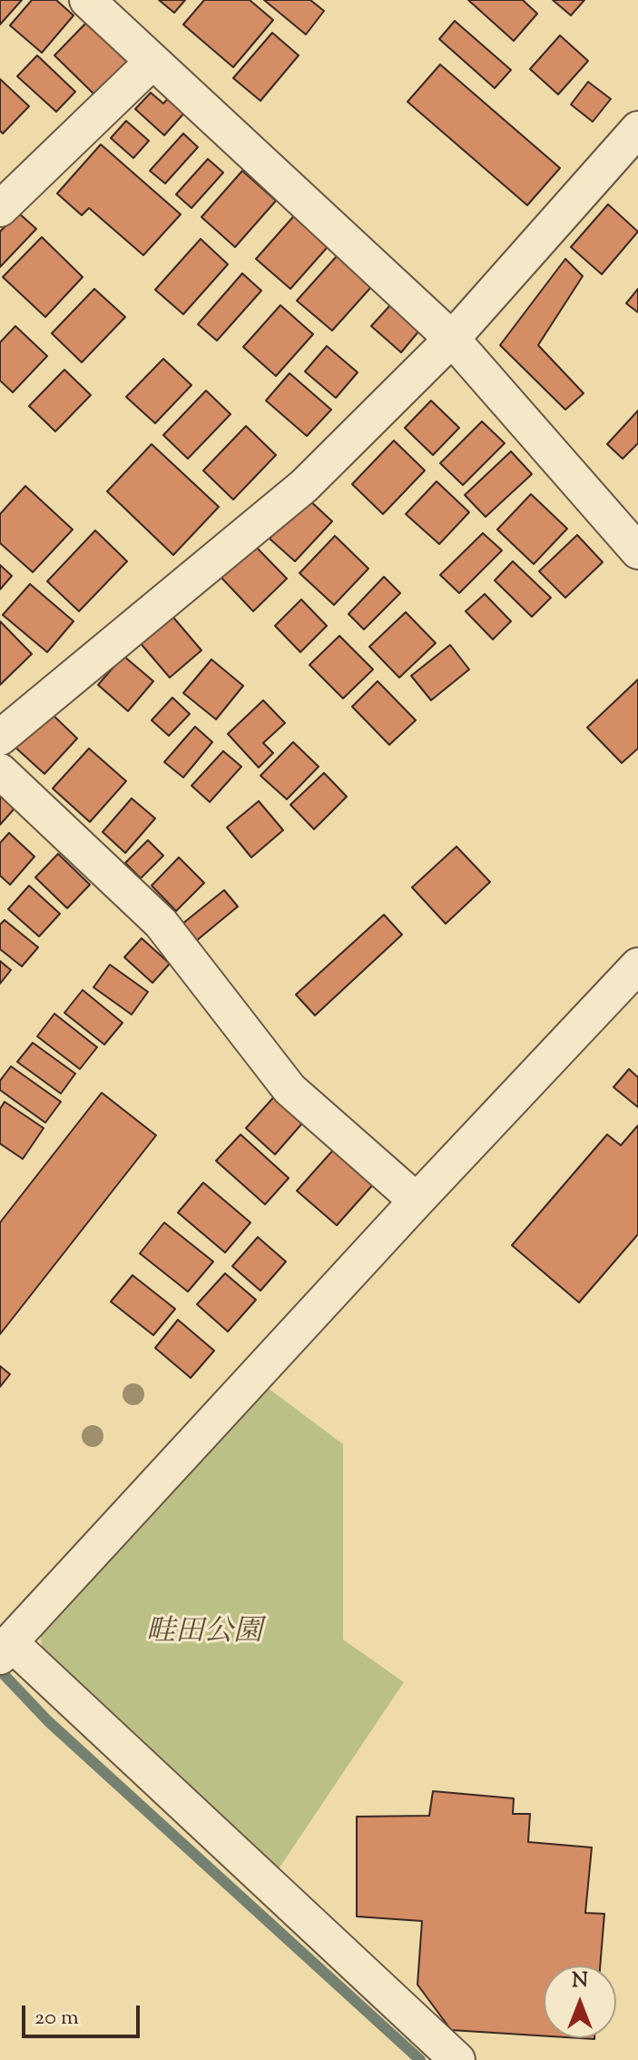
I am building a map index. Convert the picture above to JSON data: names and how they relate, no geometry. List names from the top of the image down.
{
  "parks": ["畦田公園"],
  "scale_bar": "20 m",
  "north": "top"
}
